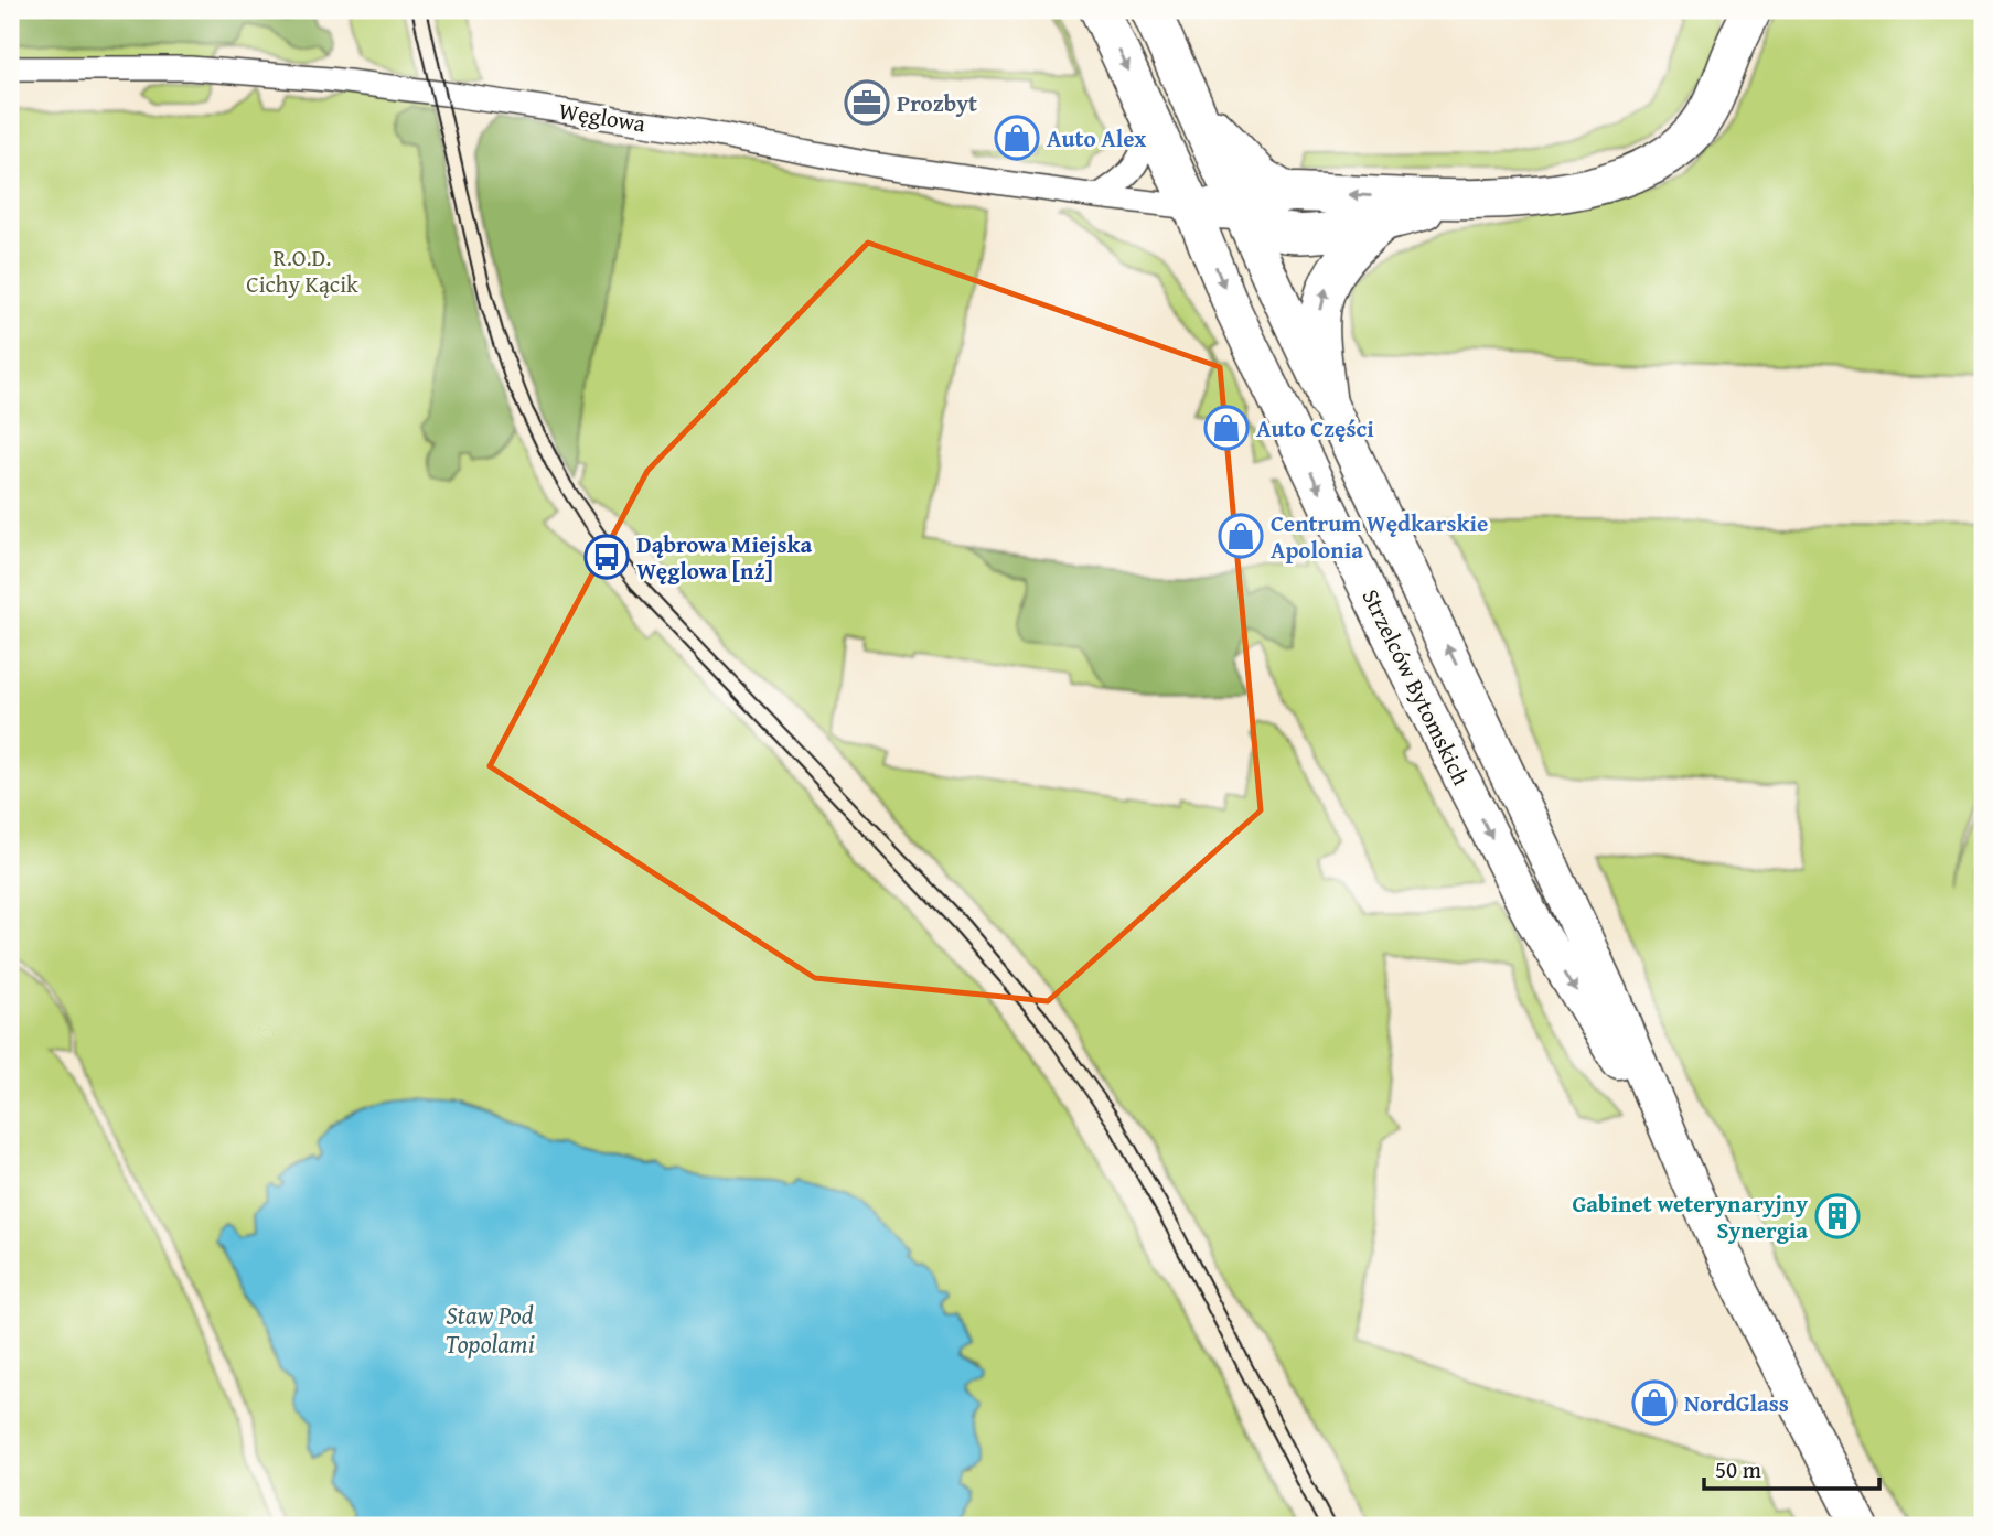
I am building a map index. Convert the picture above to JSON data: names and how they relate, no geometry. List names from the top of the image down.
{
  "streets": {
    "main road": ["Strzelców Bytomskich"],
    "street": ["Węglowa"]
  },
  "crossings": [
    ["Węglowa", "Strzelców Bytomskich"]
  ],
  "water": ["Staw Pod Topolami"],
  "parks": ["R.O.D. Cichy Kącik"],
  "places": {
    "office": ["Prozbyt"],
    "shop": [
      "Auto Alex",
      "Auto Części",
      "Centrum Wędkarskie Apolonia",
      "NordGlass"
    ],
    "bus stop": ["Dąbrowa Miejska Węglowa [nż]"],
    "building": ["Gabinet weterynaryjny Synergia"]
  },
  "scale_bar": "50 m"
}
